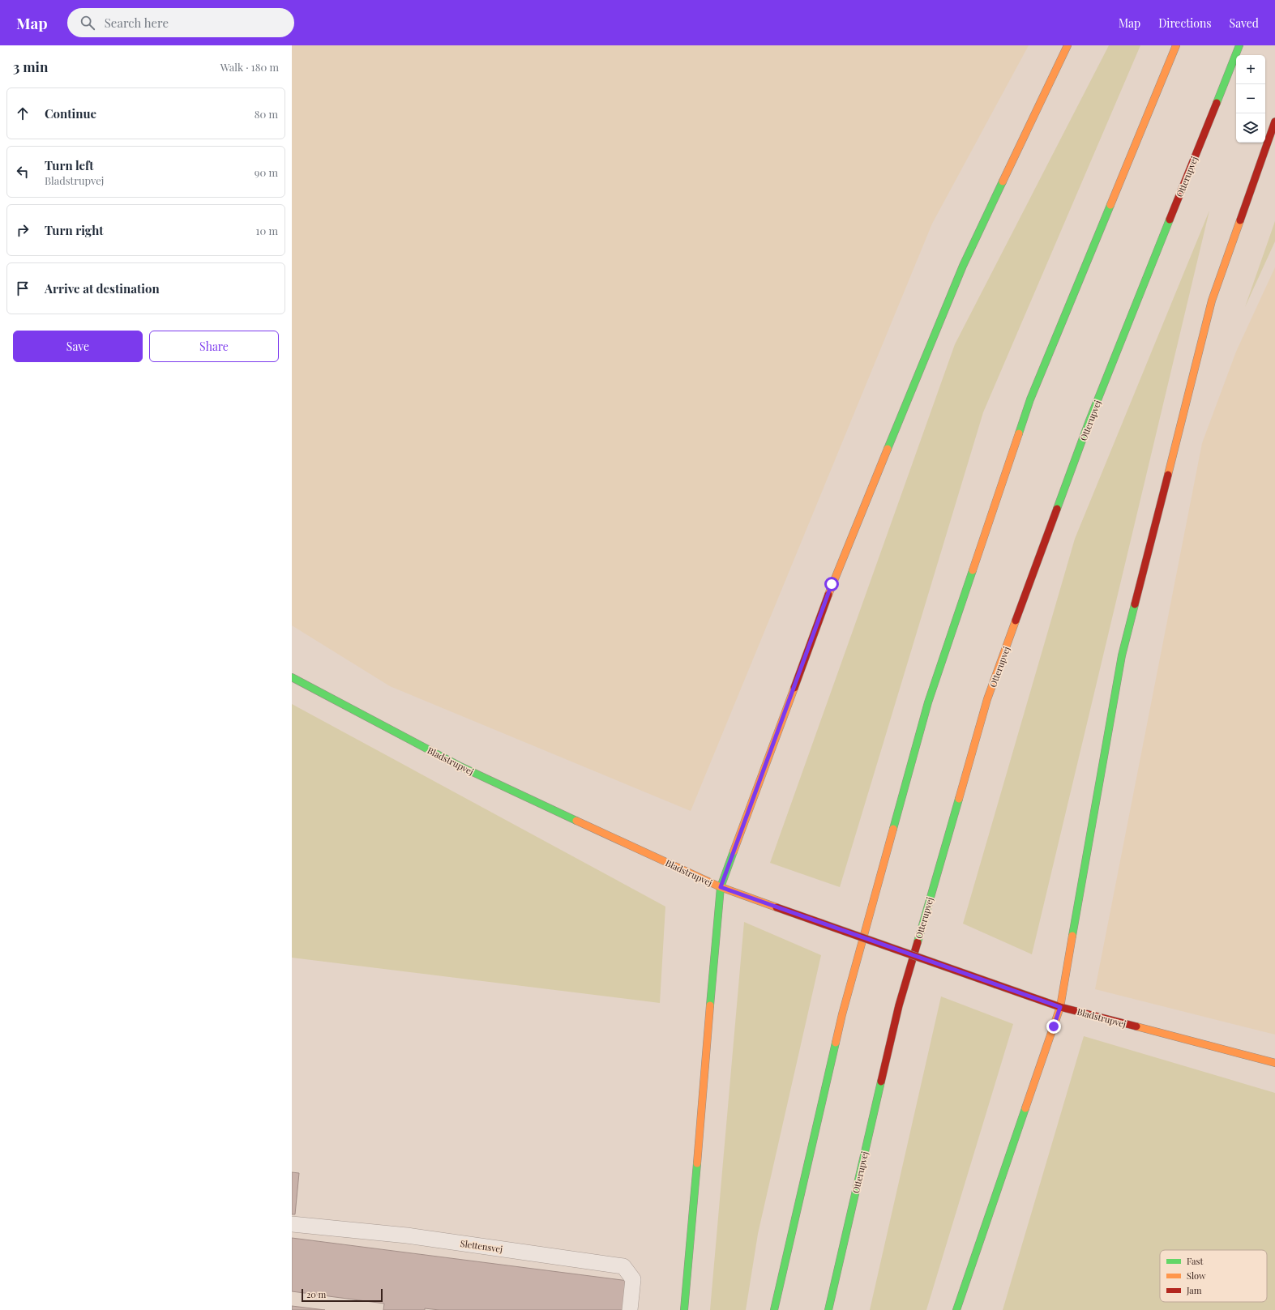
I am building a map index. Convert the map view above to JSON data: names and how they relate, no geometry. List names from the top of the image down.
{
  "streets": {
    "main road": ["Otterupvej", "Bladstrupvej"],
    "lane": ["Slettensvej"]
  },
  "legend": ["Fast", "Slow", "Jam"],
  "scale_bar": "20 m",
  "page": {
    "header": "Map",
    "search": "Search here",
    "nav": ["Map", "Directions", "Saved"],
    "heading": ["3 min", "Walk · 180 m"],
    "map_buttons": ["+", "−"],
    "list": [
      ["Continue", "80 m"],
      ["Turn left", "Bladstrupvej", "90 m"],
      ["Turn right", "10 m"],
      "Arrive at destination"
    ],
    "buttons": ["Save", "Share"],
    "scale": "20 m"
  }
}
